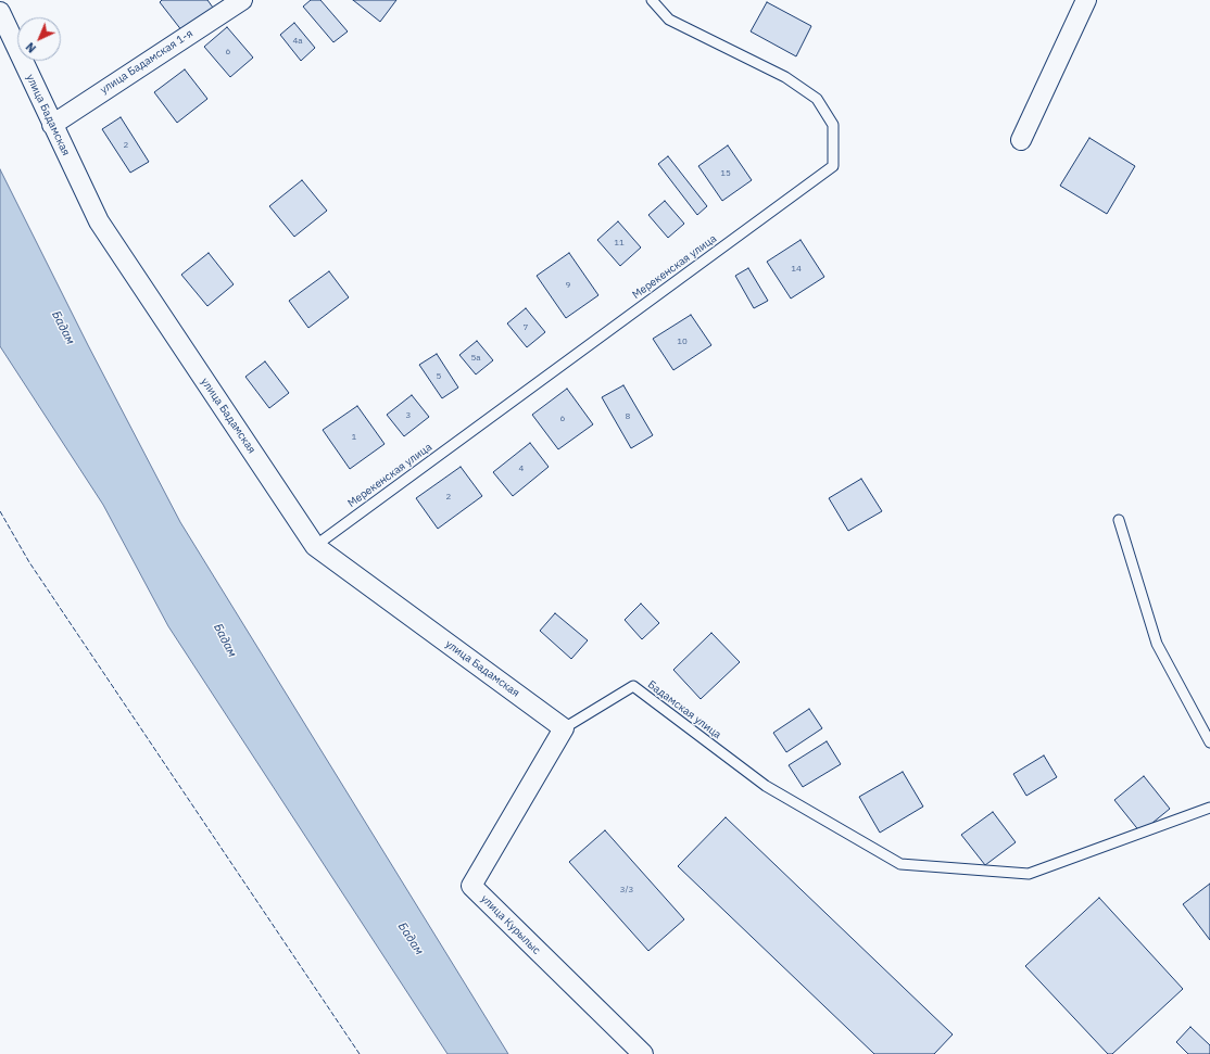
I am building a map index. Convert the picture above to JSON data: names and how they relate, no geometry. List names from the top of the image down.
{
  "streets": {
    "street": ["улица Бадамская 1-я", "улица Бадамская", "улица Курылыс"],
    "lane": ["Мерекенская улица", "Бадамская улица"]
  },
  "crossings": [
    ["улица Бадамская 1-я", "улица Бадамская"],
    ["улица Бадамская", "Мерекенская улица"],
    ["улица Бадамская", "Бадамская улица"],
    ["улица Бадамская", "улица Курылыс"],
    ["Бадамская улица", "улица Курылыс"]
  ],
  "water": ["Бадам"],
  "house_numbers": [
    "4а",
    "6",
    "2",
    "15",
    "11",
    "14",
    "9",
    "7",
    "10",
    "5а",
    "5",
    "3",
    "8",
    "6",
    "1",
    "4",
    "2",
    "3/3"
  ],
  "north": "bottom left"
}
